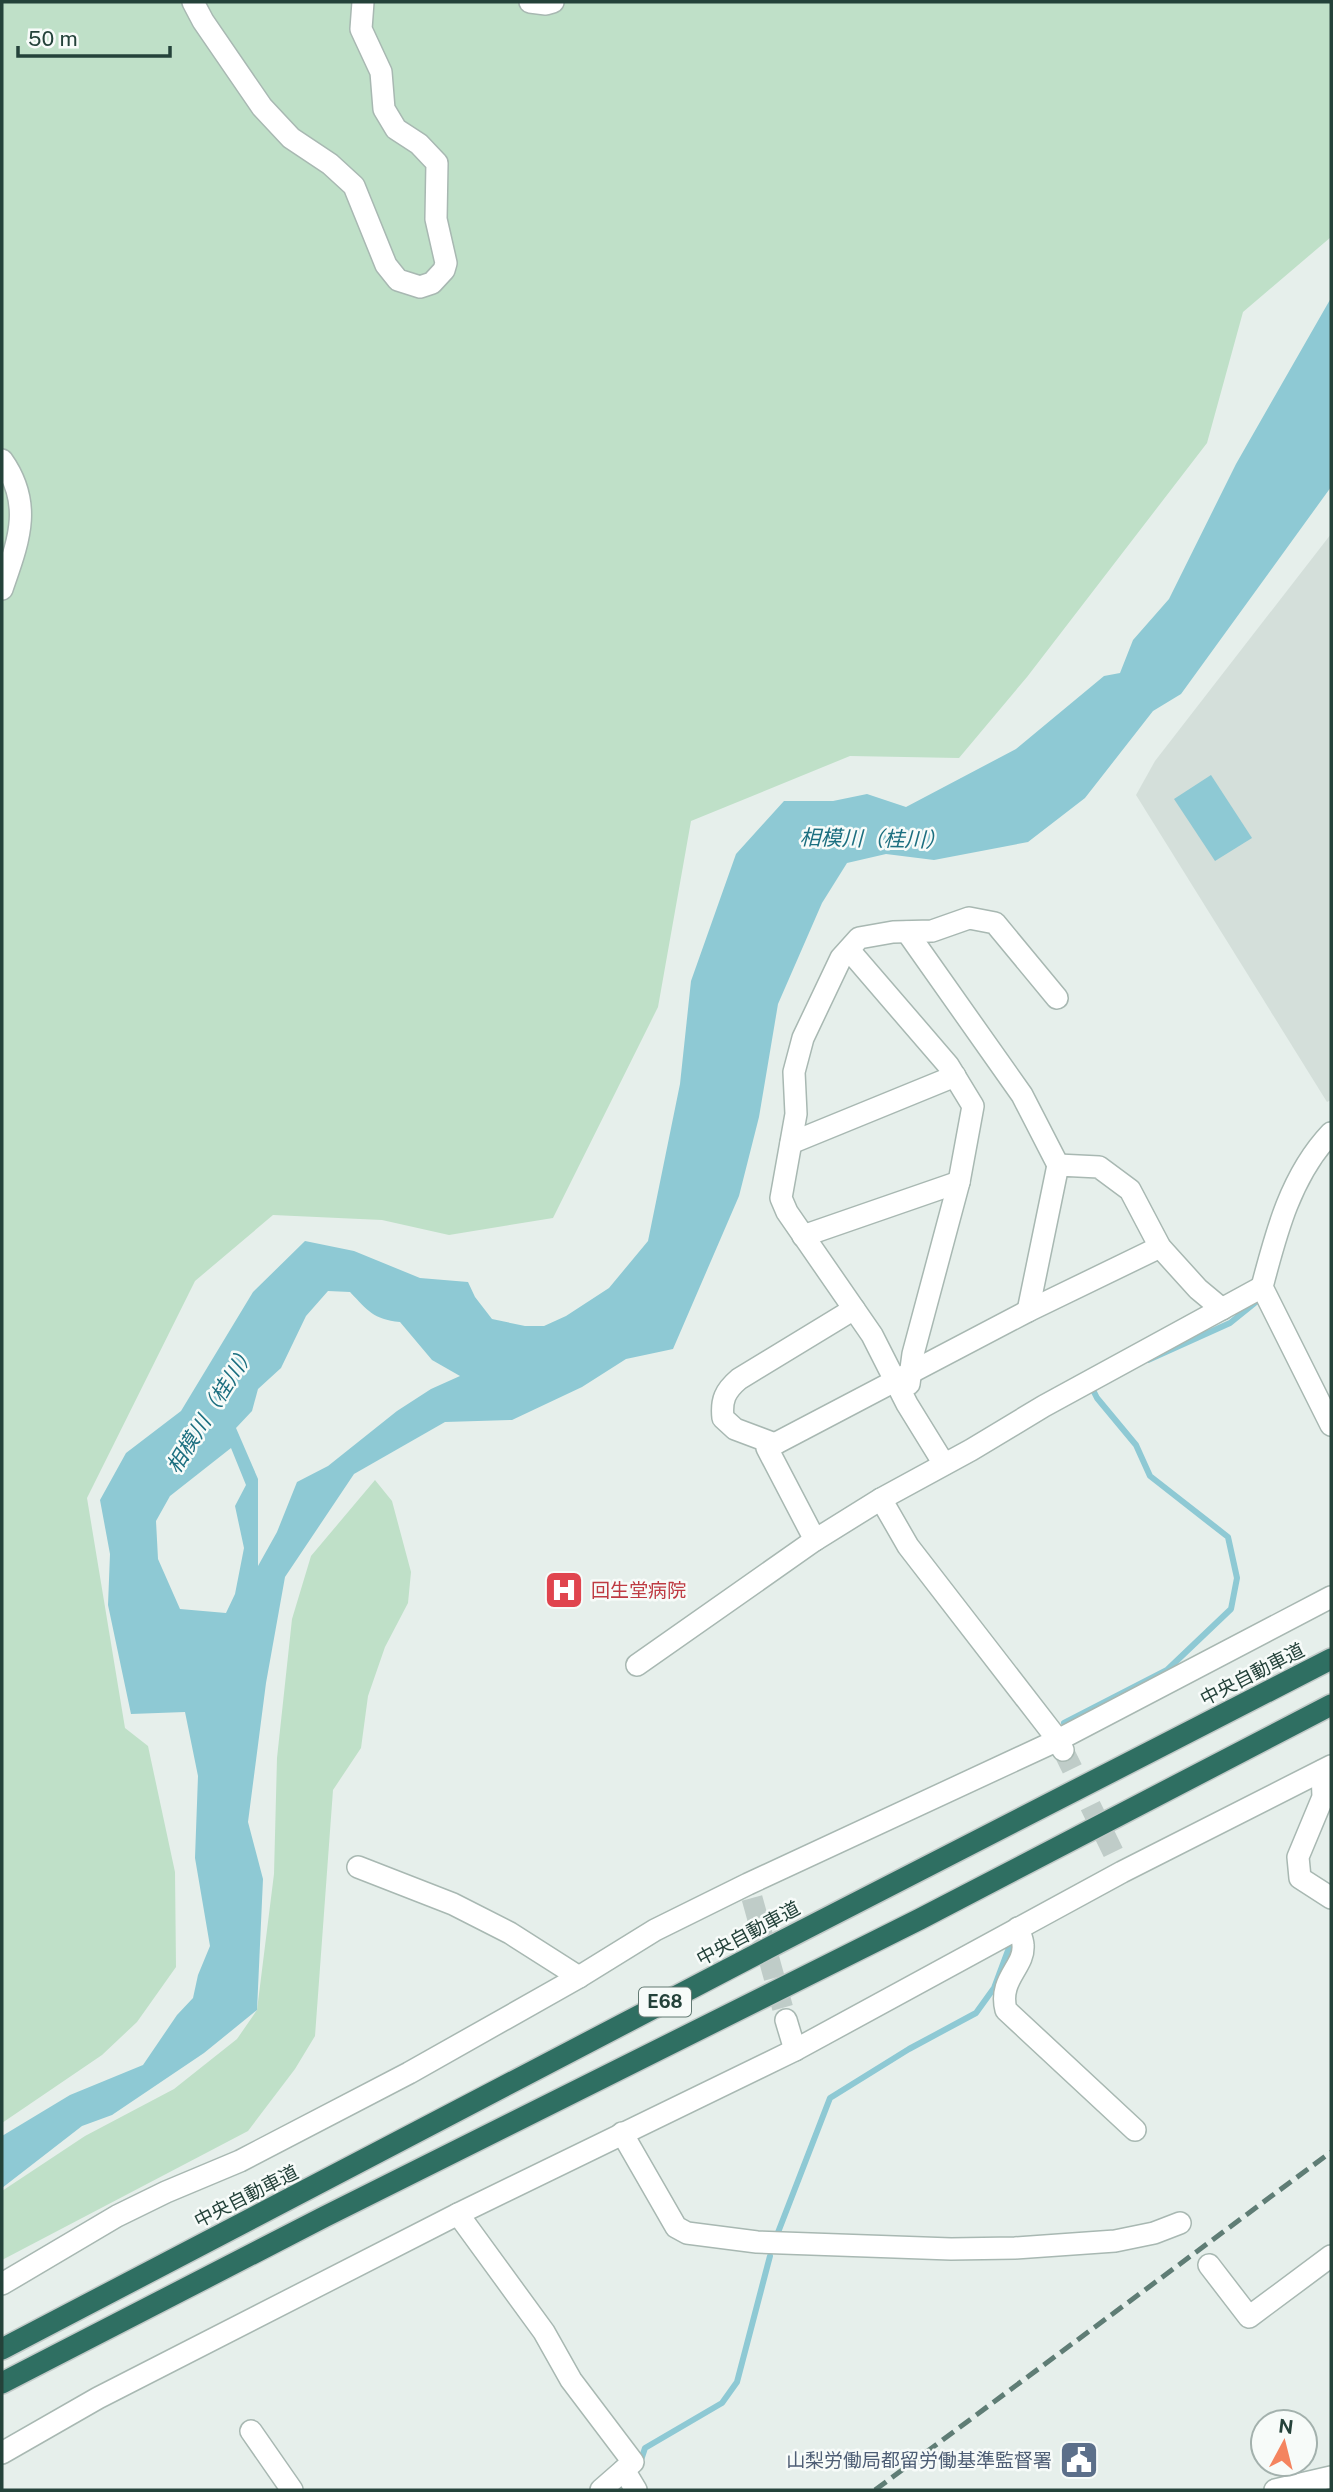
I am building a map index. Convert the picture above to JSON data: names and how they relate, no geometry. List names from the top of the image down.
{
  "streets": {
    "highway": ["中央自動車道", "E68"]
  },
  "water": ["相模川（桂川）"],
  "places": {
    "hospital": ["回生堂病院"],
    "public building": ["山梨労働局都留労働基準監督署"]
  },
  "scale_bar": "50 m",
  "north": "top"
}
